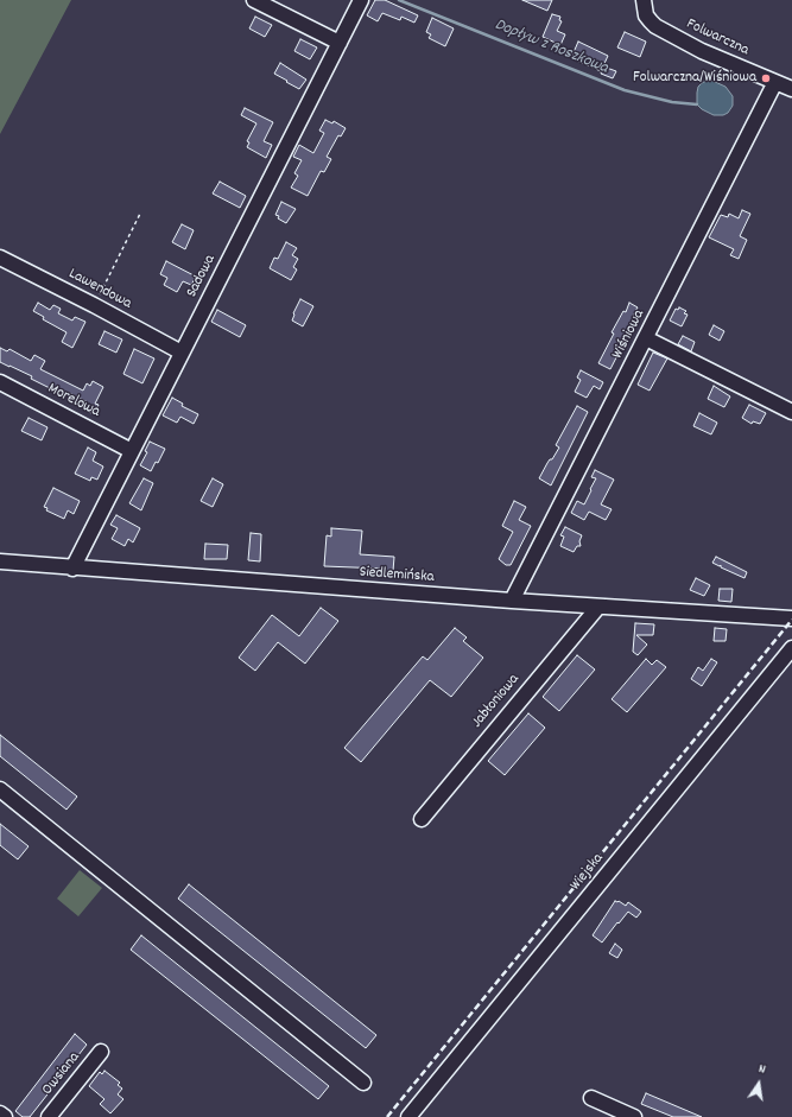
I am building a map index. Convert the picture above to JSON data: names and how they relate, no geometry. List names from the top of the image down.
{
  "streets": {
    "street": [
      "Folwarczna",
      "Sadowa",
      "Lawendowa",
      "Wiśniowa",
      "Morelowa",
      "Siedlemińska",
      "Jabłoniowa",
      "Wiejska",
      "Owsiana"
    ]
  },
  "crossings": [
    ["Folwarczna", "Wiśniowa"],
    ["Sadowa", "Lawendowa"],
    ["Sadowa", "Morelowa"],
    ["Sadowa", "Siedlemińska"],
    ["Wiśniowa", "Siedlemińska"],
    ["Siedlemińska", "Jabłoniowa"]
  ],
  "water": ["Dopływ z Roszkowa"],
  "places": ["Folwarczna/Wiśniowa"],
  "north": "top"
}
